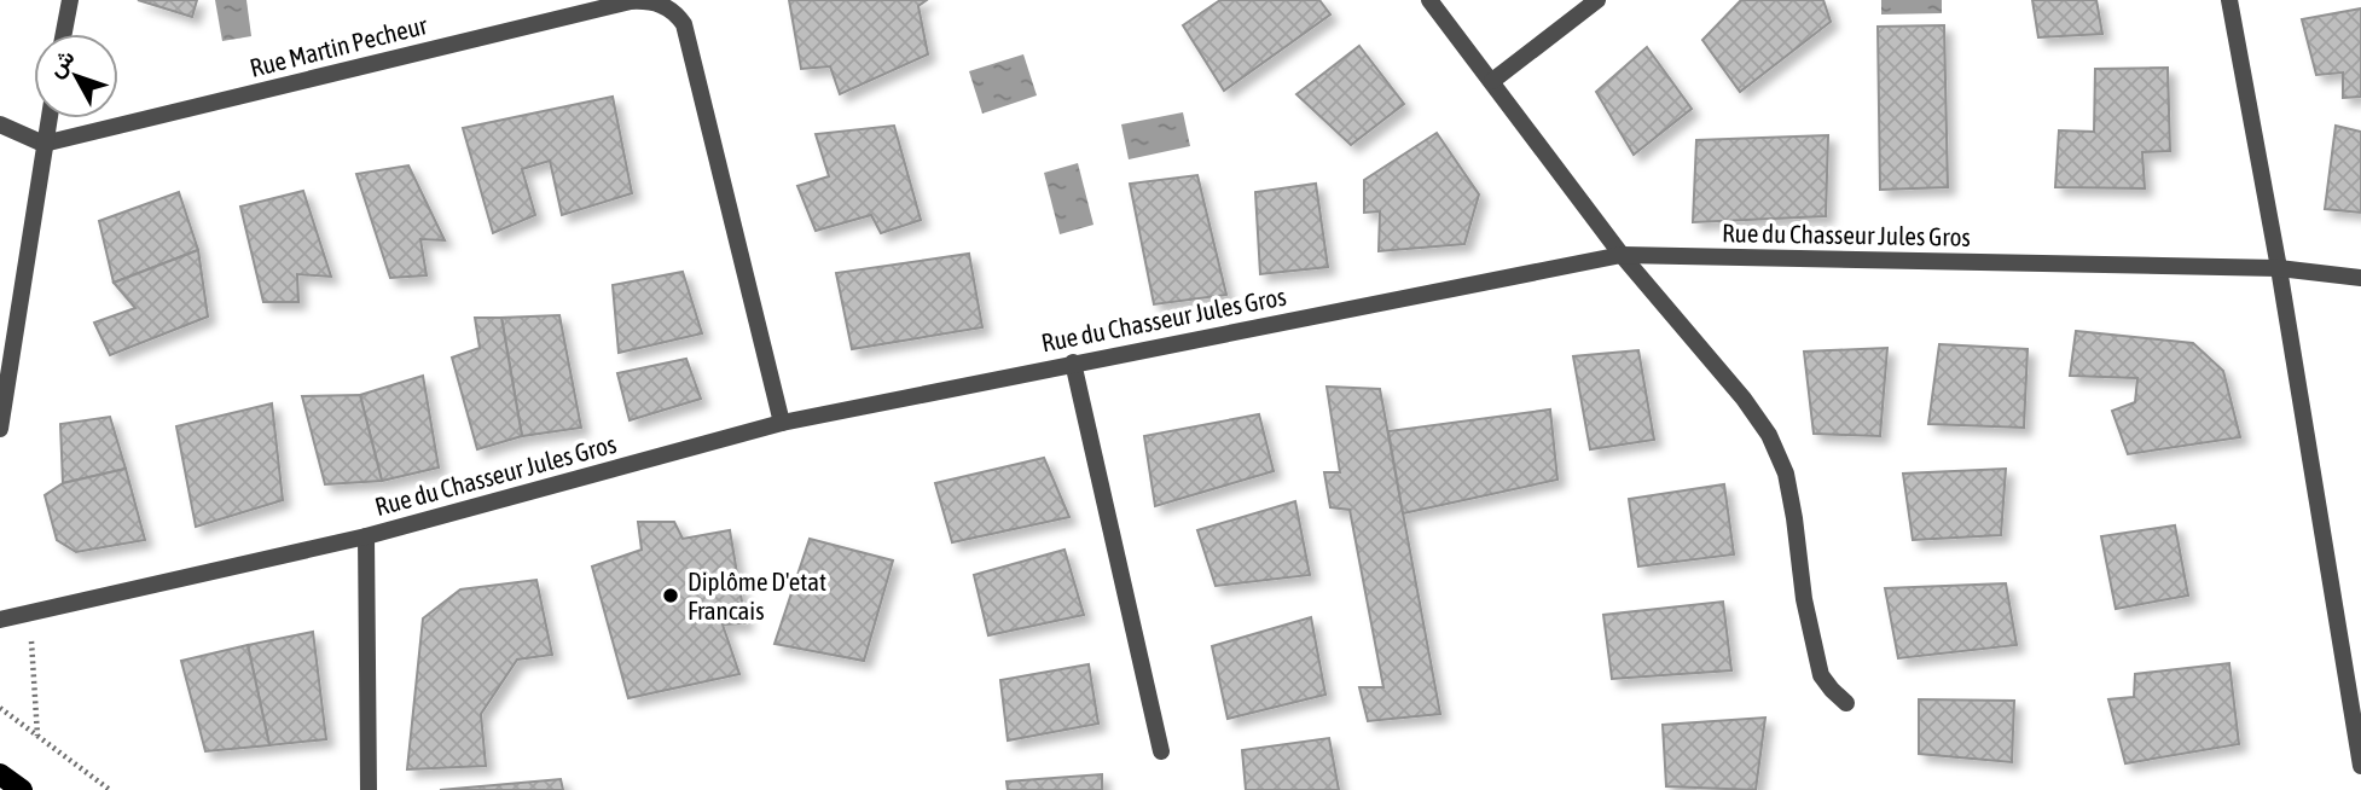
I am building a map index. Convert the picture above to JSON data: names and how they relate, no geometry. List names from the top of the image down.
{
  "streets": {
    "street": ["Rue Martin Pecheur", "Rue du Chasseur Jules Gros"]
  },
  "crossings": [
    ["Rue Martin Pecheur", "Rue du Chasseur Jules Gros"]
  ],
  "places": ["Diplôme D'etat Francais"],
  "north": "top left"
}
